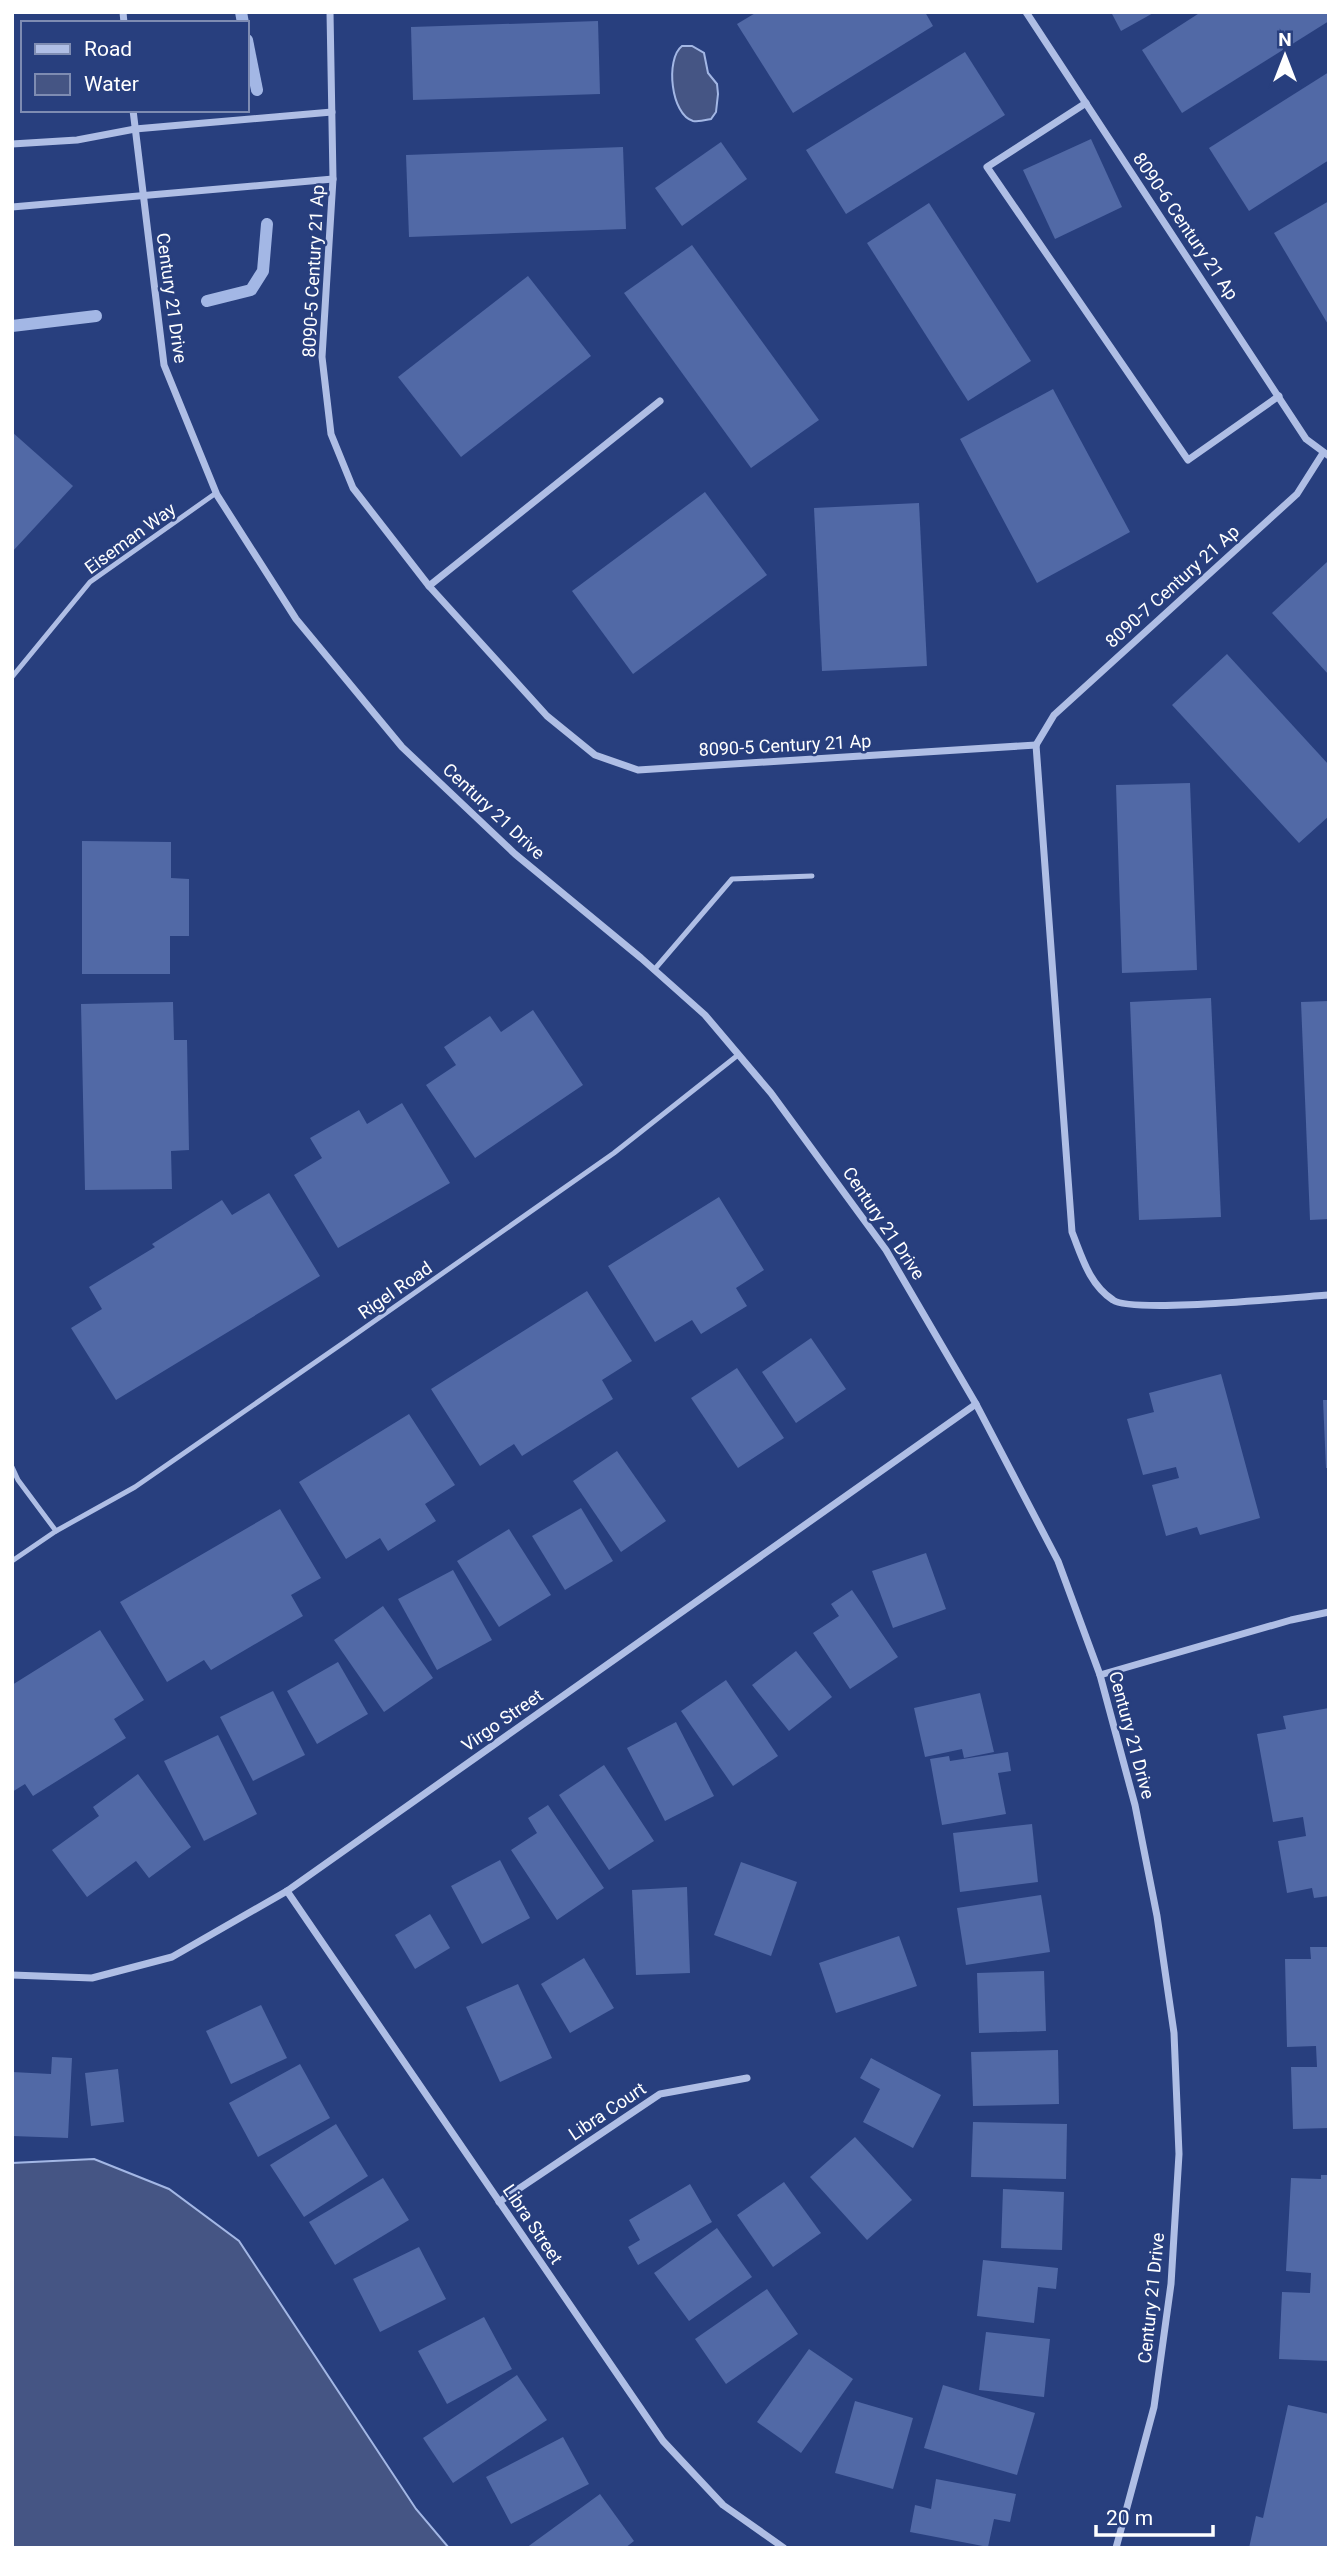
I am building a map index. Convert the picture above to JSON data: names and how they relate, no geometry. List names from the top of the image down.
{
  "streets": {
    "street": [
      "8090-6 Century 21 Ap",
      "8090-5 Century 21 Ap",
      "Century 21 Drive",
      "8090-7 Century 21 Ap",
      "Virgo Street",
      "Libra Court",
      "Libra Street"
    ],
    "lane": ["Eiseman Way", "Rigel Road"]
  },
  "crossings": [
    ["8090-6 Century 21 Ap", "8090-7 Century 21 Ap"],
    ["8090-5 Century 21 Ap", "8090-7 Century 21 Ap"],
    ["Century 21 Drive", "Eiseman Way"],
    ["Century 21 Drive", "Rigel Road"],
    ["Century 21 Drive", "Virgo Street"],
    ["Virgo Street", "Libra Street"],
    ["Libra Court", "Libra Street"]
  ],
  "legend": ["Road", "Water"],
  "scale_bar": "20 m",
  "north": "top"
}
